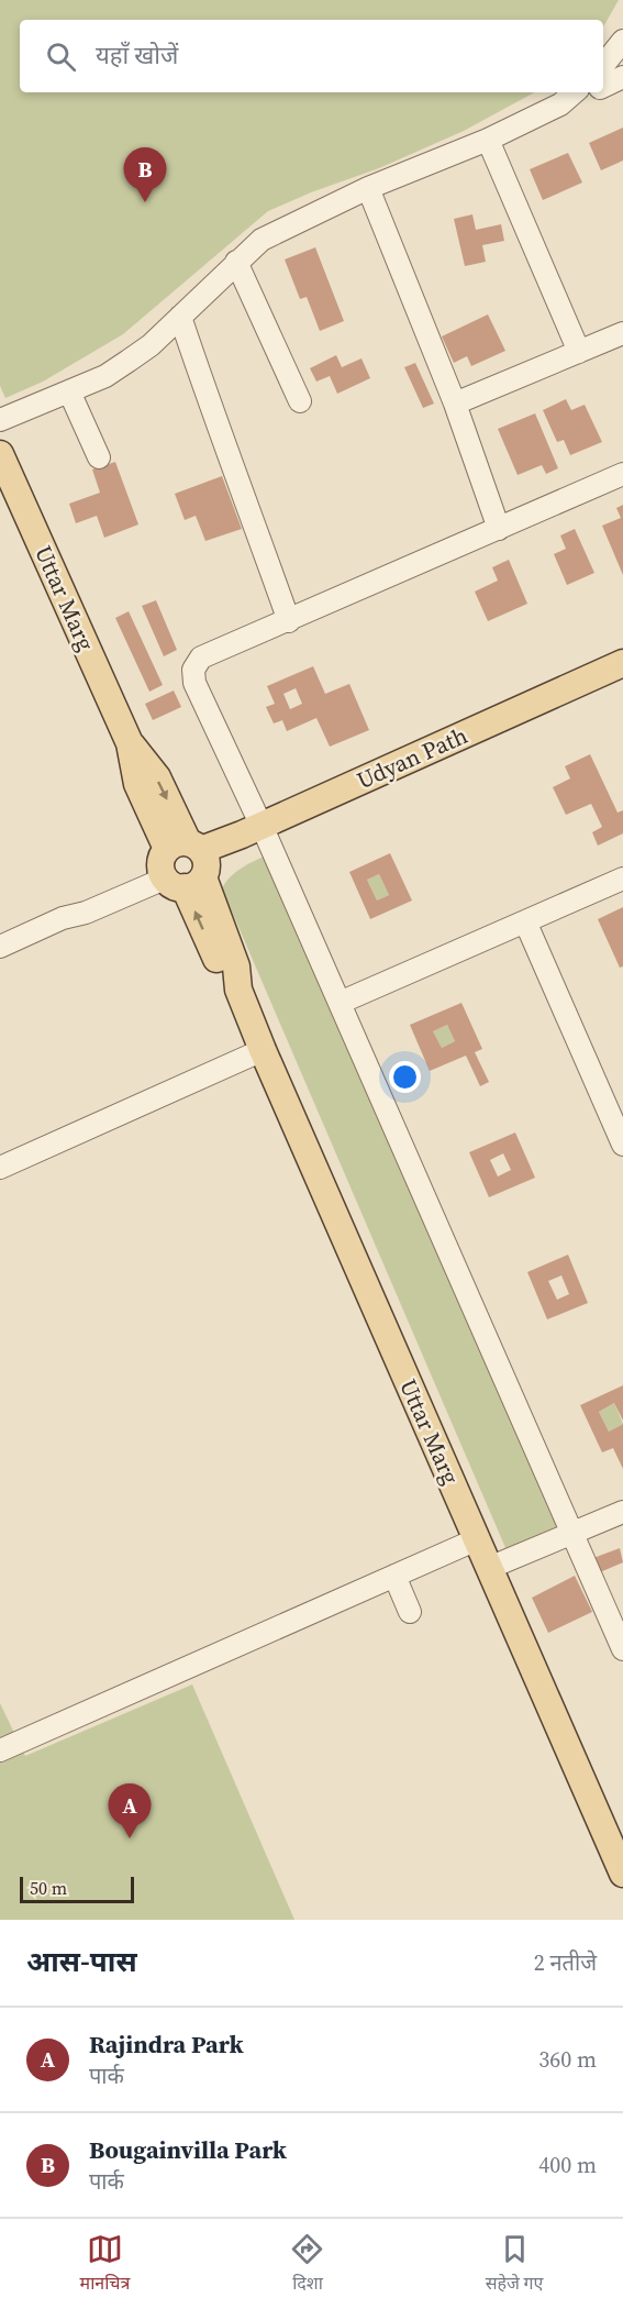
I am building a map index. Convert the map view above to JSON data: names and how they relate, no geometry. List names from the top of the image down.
{
  "streets": {
    "main road": ["Uttar Marg", "Udyan Path"]
  },
  "crossings": [
    ["Uttar Marg", "Udyan Path"]
  ],
  "scale_bar": "50 m",
  "page": {
    "search": "यहाँ खोजें",
    "pins": ["B", "A"],
    "scale": "50 m",
    "heading": ["आस-पास", "2 नतीजे"],
    "list": [
      {
        "mark": "A",
        "name": "Rajindra Park",
        "note": "पार्क",
        "value": "360 m"
      },
      {
        "mark": "B",
        "name": "Bougainvilla Park",
        "note": "पार्क",
        "value": "400 m"
      }
    ],
    "nav": ["मानचित्र", "दिशा", "सहेजे गए"]
  }
}
